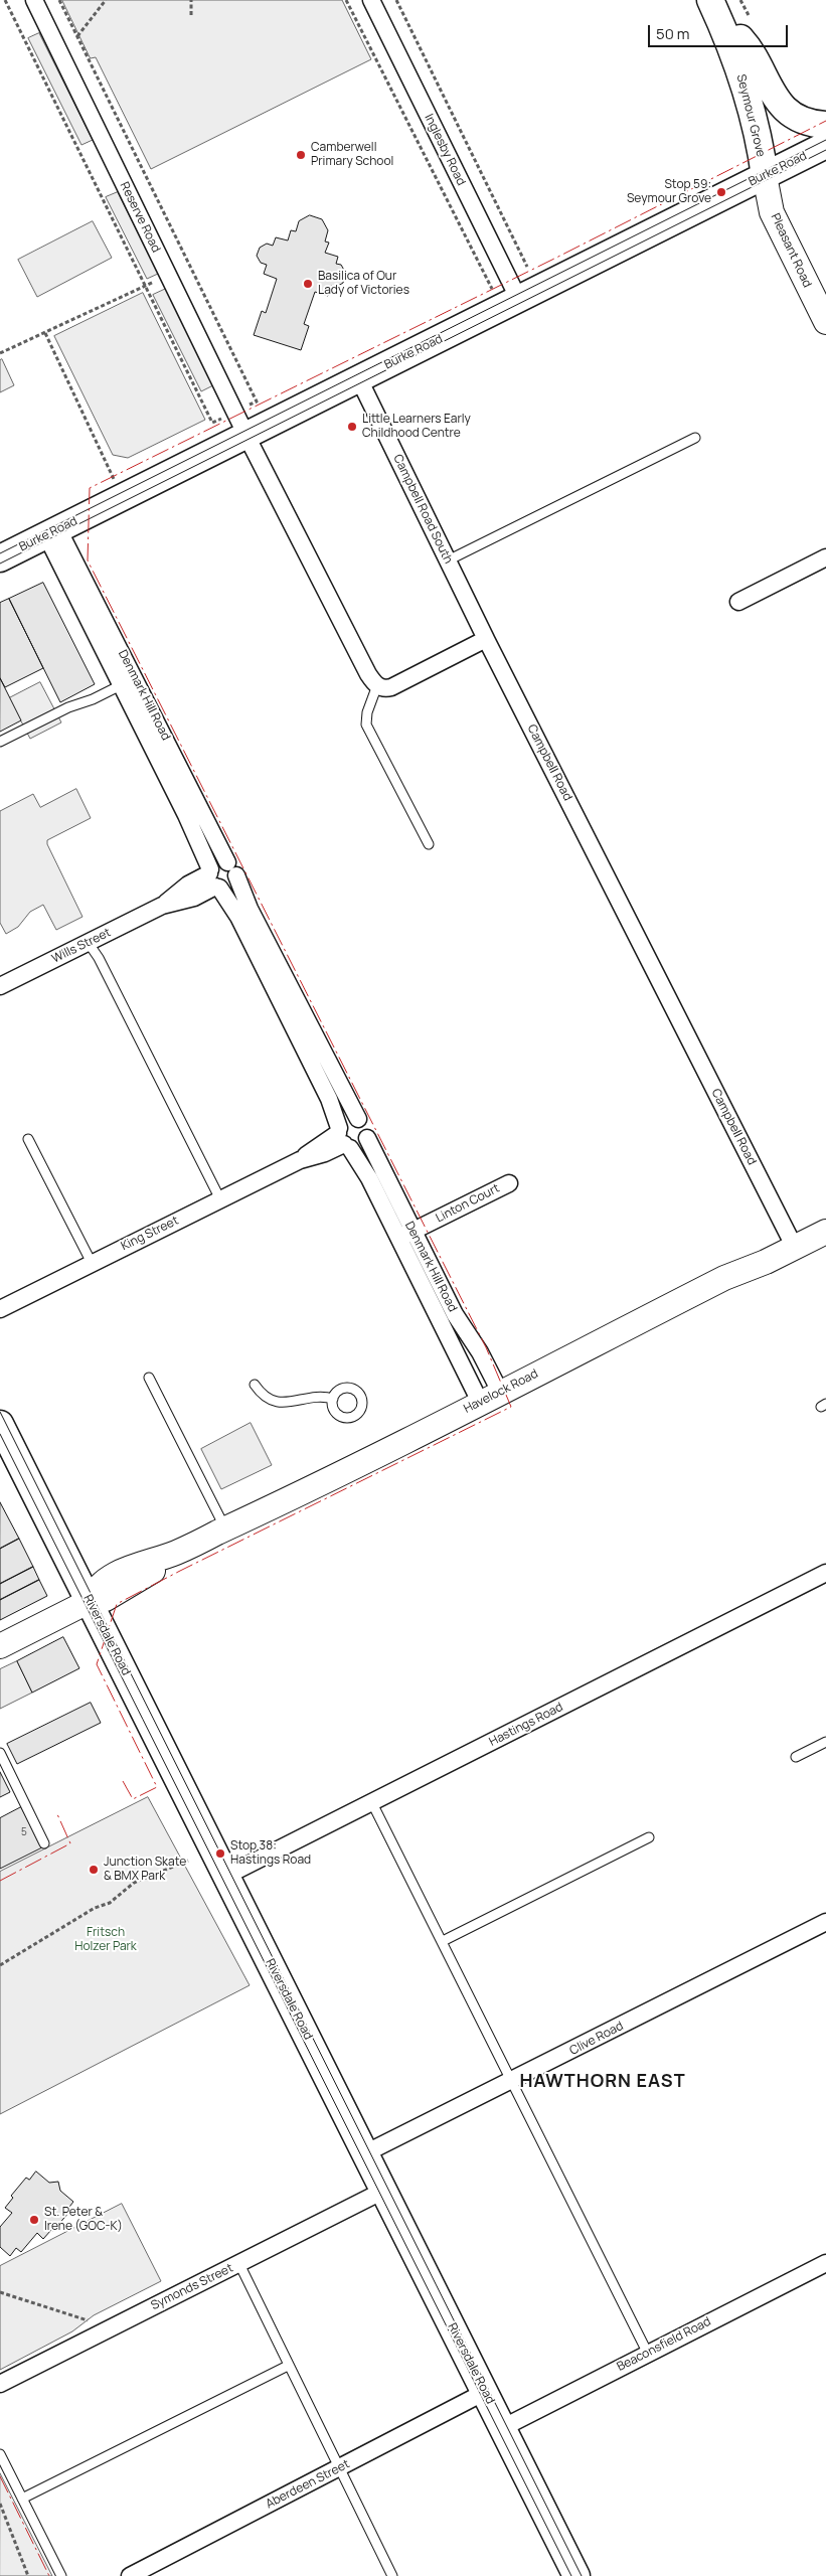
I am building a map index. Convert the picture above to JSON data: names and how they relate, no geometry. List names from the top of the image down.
{
  "streets": {
    "main road": ["Seymour Grove", "Burke Road", "Riversdale Road"],
    "street": [
      "Inglesby Road",
      "Reserve Road",
      "Pleasant Road",
      "Campbell Road South",
      "Denmark Hill Road",
      "Campbell Road",
      "Wills Street",
      "Linton Court",
      "King Street",
      "Havelock Road",
      "Hastings Road",
      "Clive Road",
      "Symonds Street",
      "Beaconsfield Road",
      "Aberdeen Street"
    ]
  },
  "crossings": [
    ["Seymour Grove", "Burke Road"],
    ["Seymour Grove", "Pleasant Road"],
    ["Inglesby Road", "Burke Road"],
    ["Burke Road", "Reserve Road"],
    ["Burke Road", "Pleasant Road"],
    ["Burke Road", "Campbell Road South"],
    ["Burke Road", "Denmark Hill Road"],
    ["Campbell Road South", "Campbell Road"],
    ["Denmark Hill Road", "Wills Street"],
    ["Denmark Hill Road", "Linton Court"],
    ["Denmark Hill Road", "King Street"],
    ["Denmark Hill Road", "Havelock Road"],
    ["Campbell Road", "Havelock Road"],
    ["Havelock Road", "Riversdale Road"],
    ["Riversdale Road", "Hastings Road"],
    ["Riversdale Road", "Clive Road"],
    ["Riversdale Road", "Symonds Street"],
    ["Riversdale Road", "Beaconsfield Road"],
    ["Riversdale Road", "Aberdeen Street"]
  ],
  "districts": ["HAWTHORN EAST"],
  "parks": ["Fritsch Holzer Park"],
  "places": [
    "Camberwell Primary School",
    "Stop 59: Seymour Grove",
    "Basilica of Our Lady of Victories",
    "Little Learners Early Childhood Centre",
    "Stop 38: Hastings Road",
    "Junction Skate & BMX Park",
    "St. Peter & Irene (GOC-K)"
  ],
  "house_numbers": ["5"],
  "scale_bar": "50 m"
}
